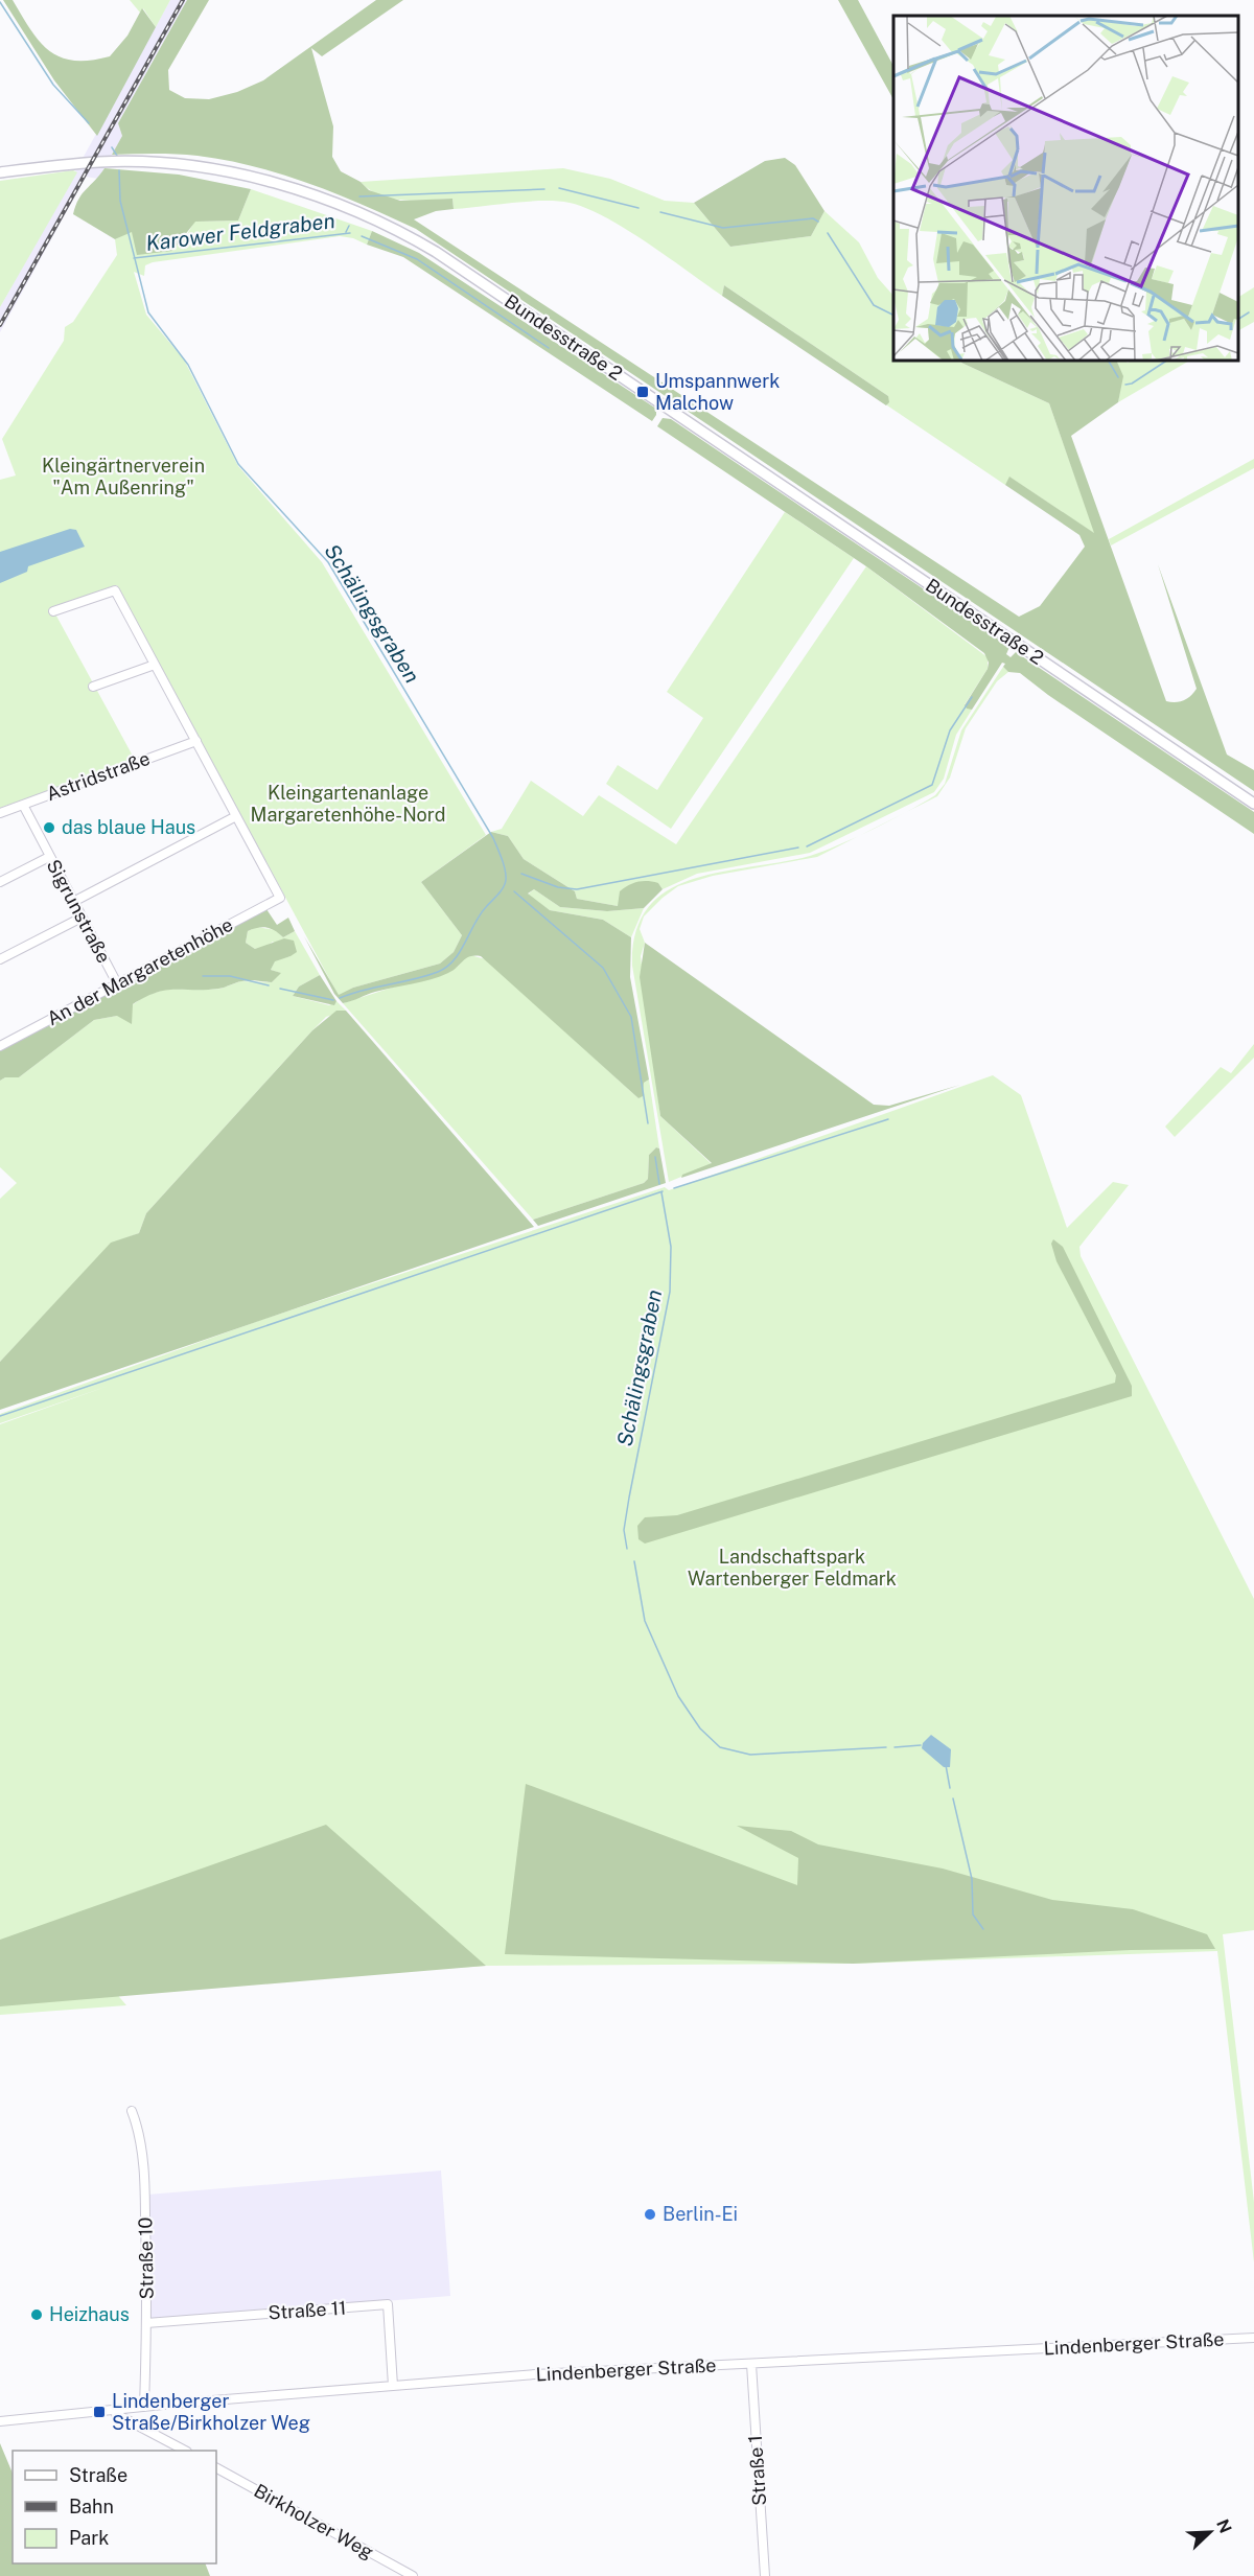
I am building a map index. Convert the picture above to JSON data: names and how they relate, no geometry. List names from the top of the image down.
{
  "streets": {
    "main road": ["Bundesstraße 2"],
    "street": [
      "Astridstraße",
      "Sigrunstraße",
      "An der Margaretenhöhe",
      "Straße 10",
      "Straße 11",
      "Lindenberger Straße",
      "Straße 1",
      "Birkholzer Weg"
    ]
  },
  "crossings": [
    ["Astridstraße", "Sigrunstraße"],
    ["Sigrunstraße", "An der Margaretenhöhe"],
    ["Straße 10", "Straße 11"],
    ["Straße 10", "Lindenberger Straße"],
    ["Straße 11", "Lindenberger Straße"],
    ["Lindenberger Straße", "Straße 1"]
  ],
  "water": ["Karower Feldgraben", "Schälingsgraben"],
  "parks": ["Kleingärtnerverein \"Am Außenring\"", "Kleingartenanlage Margaretenhöhe-Nord", "Landschaftspark Wartenberger Feldmark"],
  "places": {
    "transit": ["Umspannwerk Malchow", "Lindenberger Straße/Birkholzer Weg"],
    "other": ["das blaue Haus", "Berlin-Ei", "Heizhaus"]
  },
  "legend": ["Straße", "Bahn", "Park"],
  "north": "top right"
}
